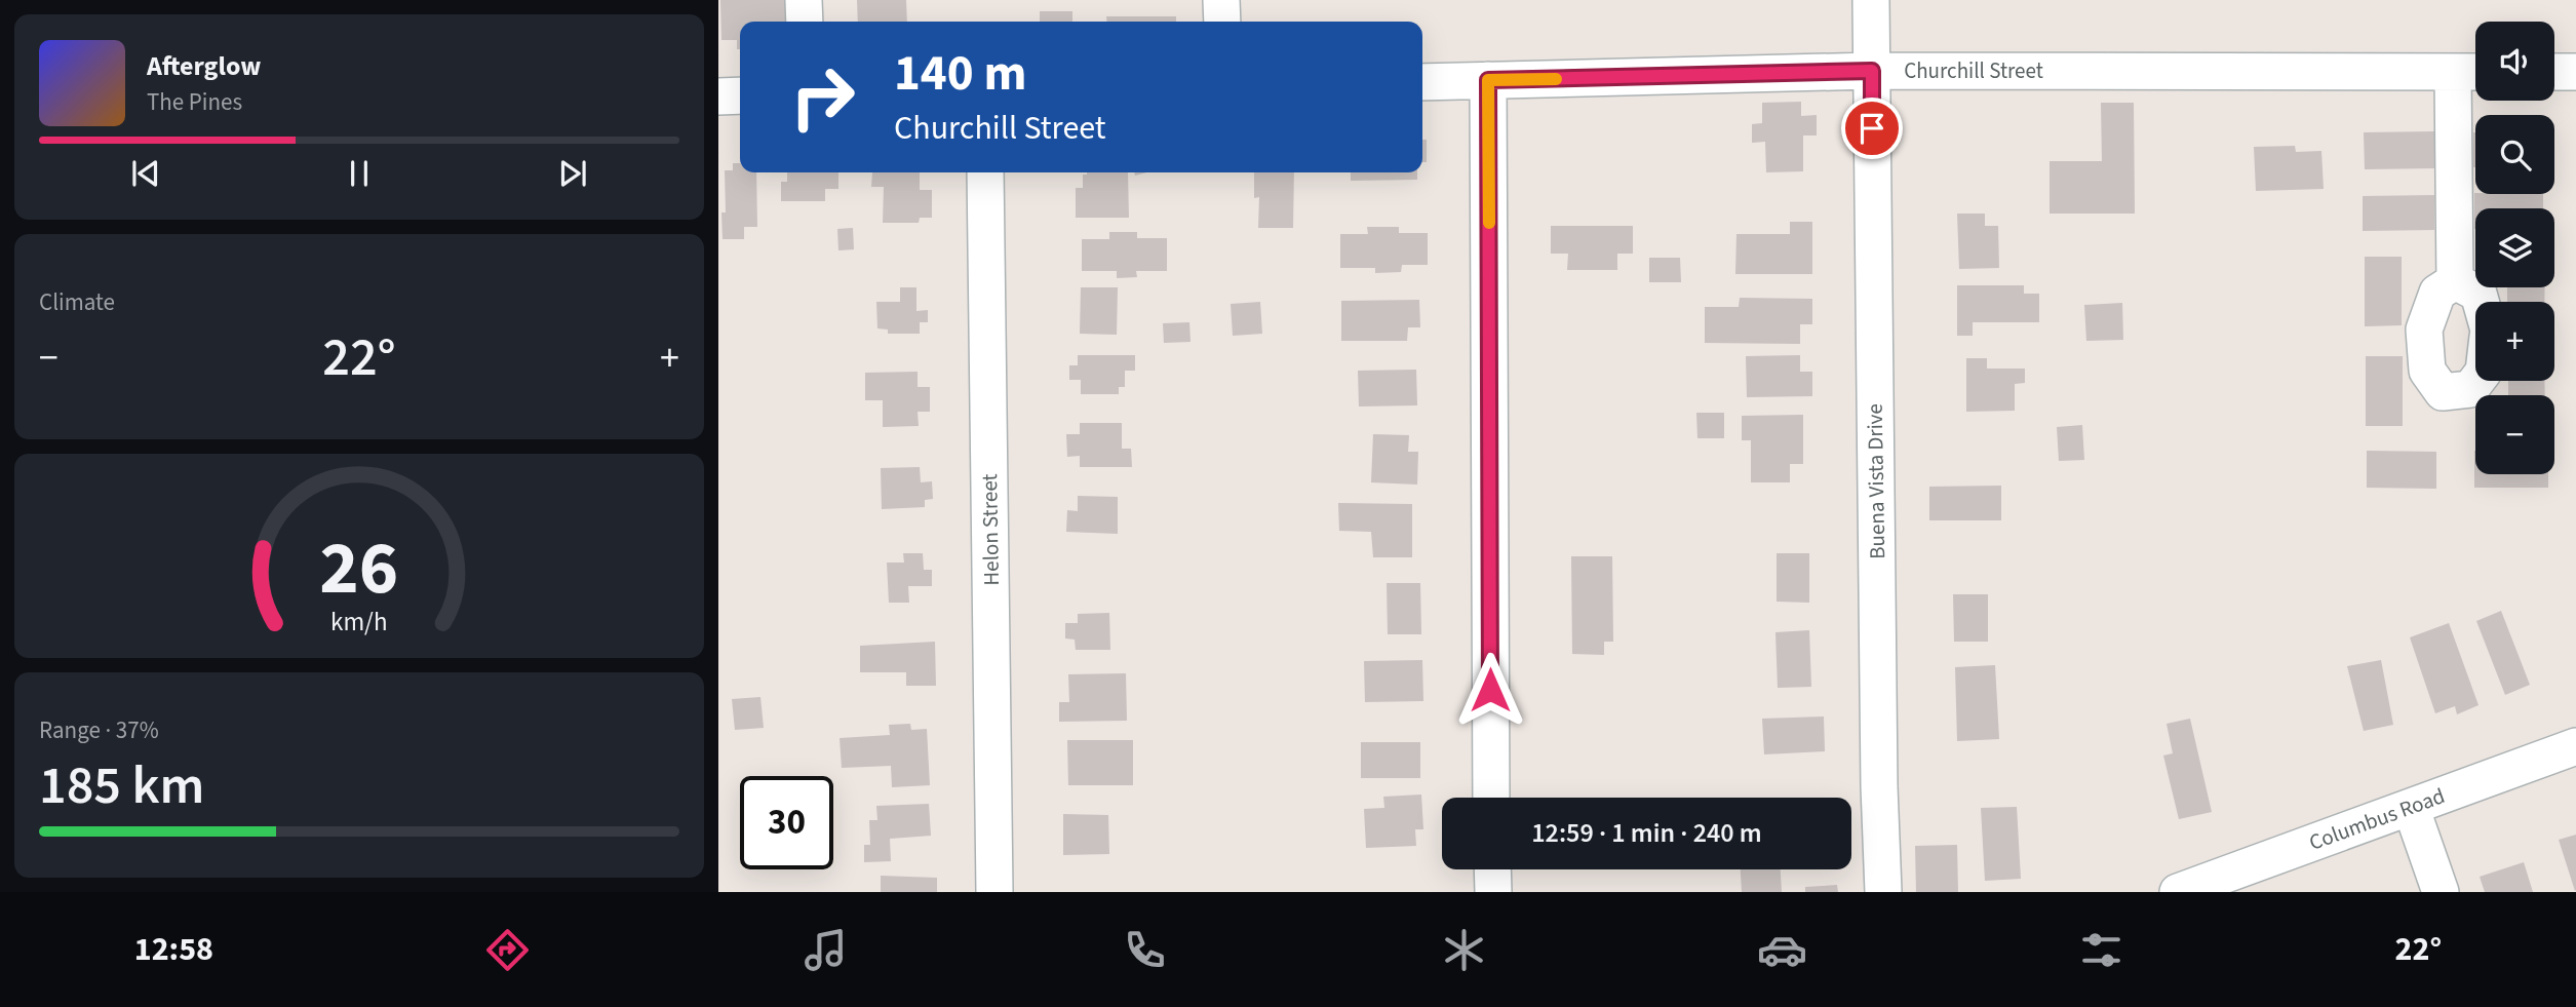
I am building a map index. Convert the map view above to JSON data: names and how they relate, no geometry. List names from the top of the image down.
{
  "streets": {
    "street": [
      "Churchill Street",
      "Buena Vista Drive",
      "Helon Street",
      "Columbus Road"
    ]
  },
  "crossings": [
    ["Churchill Street", "Buena Vista Drive"]
  ],
  "page": {
    "map_buttons": ["+", "−"],
    "turn": ["140 m", "Churchill Street"],
    "song": ["Afterglow", "The Pines"],
    "tile": [
      "Climate",
      ["Range · 37%", "185 km"]
    ],
    "heat": ["−", "22°", "+"],
    "limit": "30",
    "trip": "12:59 · 1 min · 240 m",
    "tabs": ["12:58", "22°"],
    "gauge": ["26", "km/h"]
  }
}
